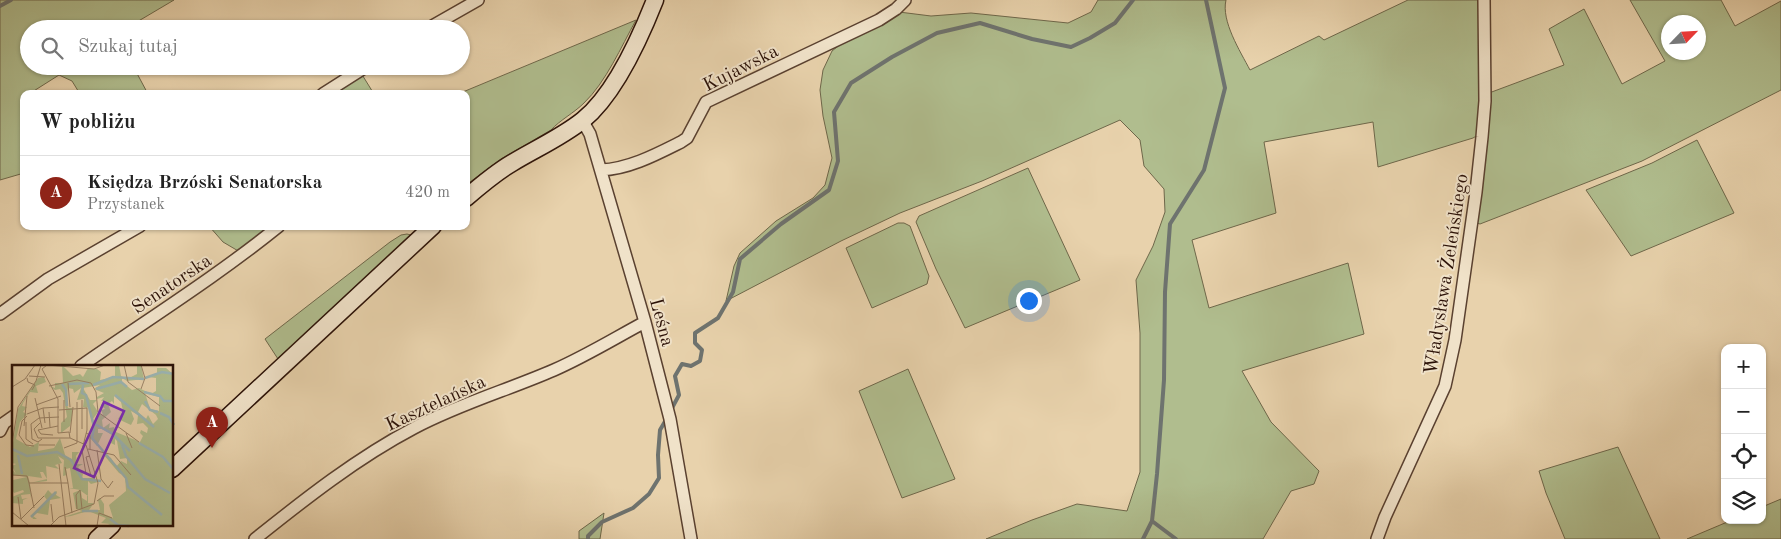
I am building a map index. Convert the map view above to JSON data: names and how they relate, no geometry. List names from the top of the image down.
{
  "streets": {
    "street": [
      "Kujawska",
      "Władysława Żeleńskiego",
      "Senatorska",
      "Leśna",
      "Kasztelańska"
    ]
  },
  "crossings": [
    ["Kujawska", "Leśna"],
    ["Leśna", "Kasztelańska"]
  ],
  "north": "top right",
  "page": {
    "search": "Szukaj tutaj",
    "heading": "W pobliżu",
    "list": [
      {
        "mark": "A",
        "name": "Księdza Brzóski Senatorska",
        "note": "Przystanek",
        "value": "420 m"
      }
    ],
    "map_buttons": ["+", "−"],
    "pins": "A"
  }
}
